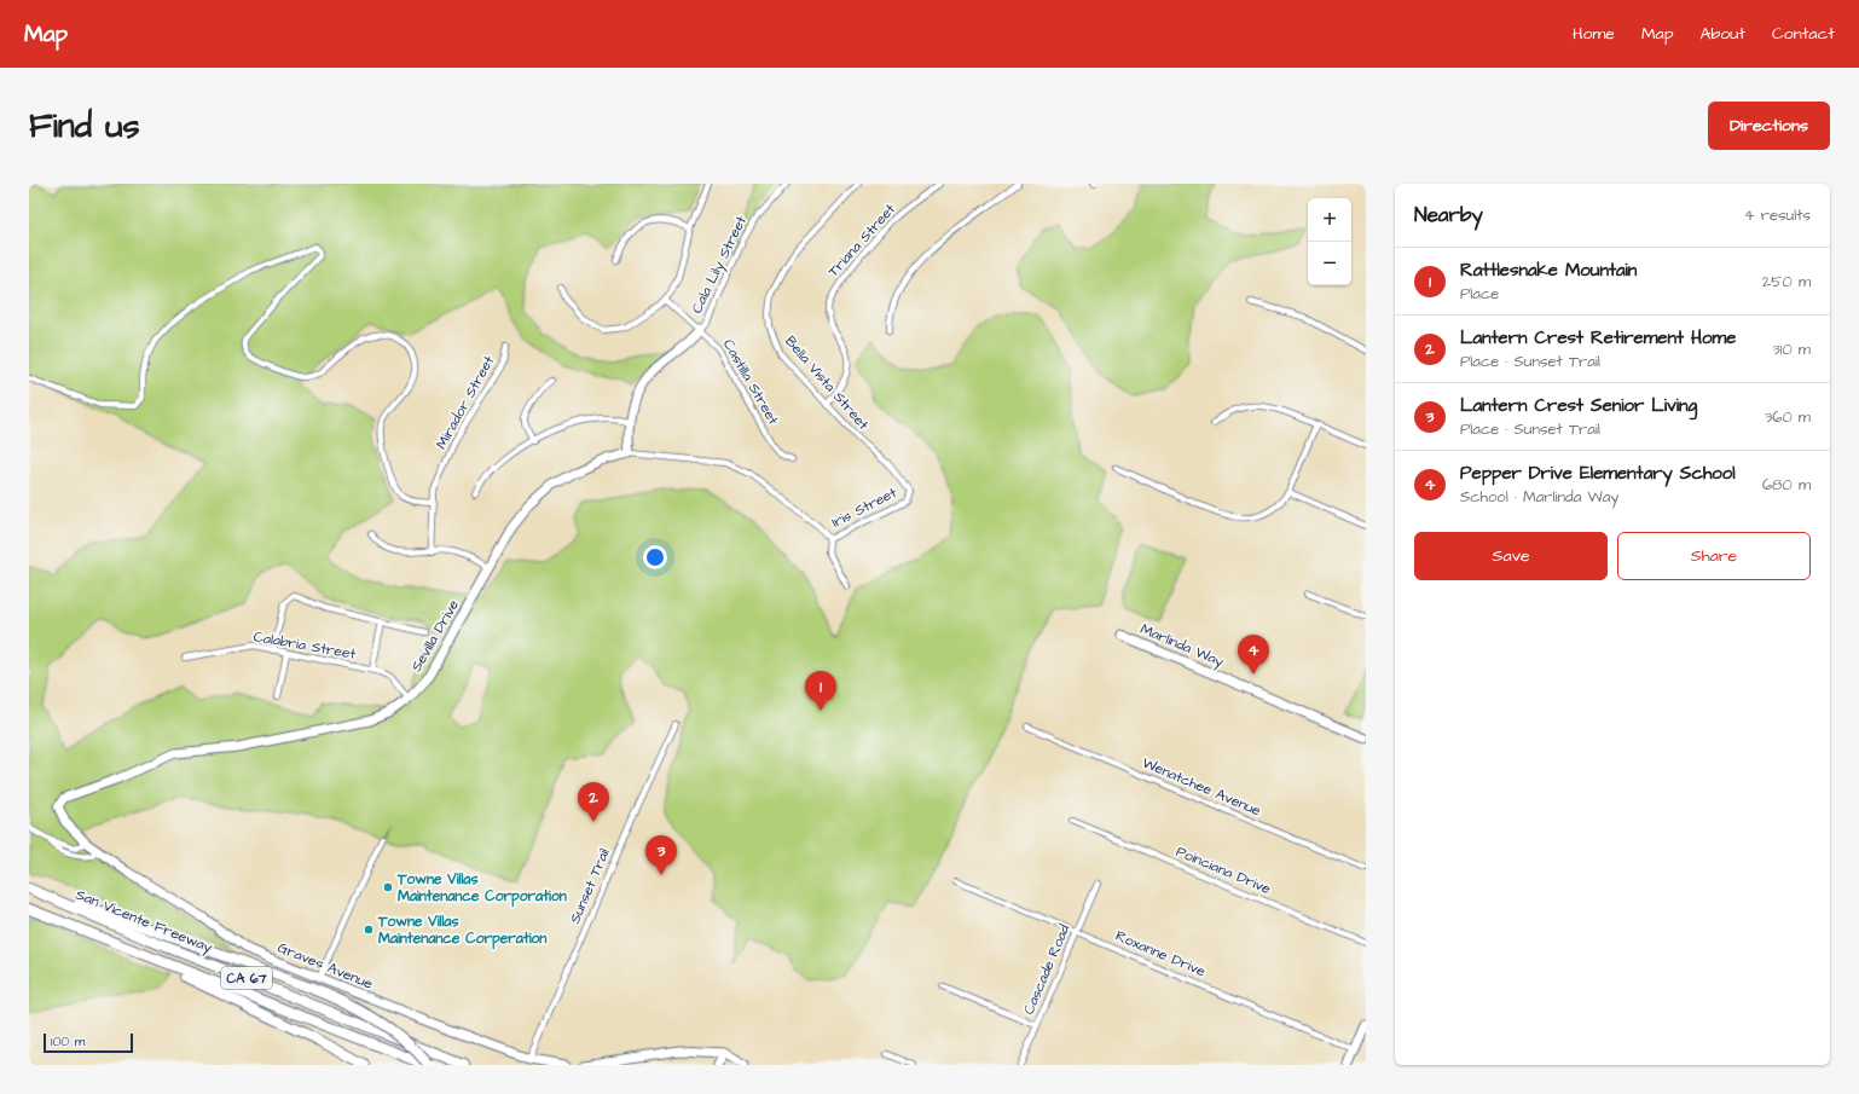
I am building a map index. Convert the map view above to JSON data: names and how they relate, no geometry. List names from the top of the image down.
{
  "streets": {
    "highway": ["San Vicente Freeway", "CA 67"],
    "street": [
      "Triana Street",
      "Cala Lily Street",
      "Castilla Street",
      "Bella Vista Street",
      "Mirador Street",
      "Iris Street",
      "Sevilla Drive",
      "Calabria Street",
      "Marlinda Way",
      "Wenatchee Avenue",
      "Poinciana Drive",
      "Sunset Trail",
      "Roxanne Drive",
      "Graves Avenue",
      "Cascade Road"
    ]
  },
  "crossings": [
    ["Triana Street", "Bella Vista Street"],
    ["Cala Lily Street", "Castilla Street"],
    ["Cala Lily Street", "Sevilla Drive"],
    ["Bella Vista Street", "Iris Street"],
    ["Iris Street", "Sevilla Drive"],
    ["Sevilla Drive", "Calabria Street"],
    ["Sevilla Drive", "Graves Avenue"],
    ["Sunset Trail", "Graves Avenue"],
    ["Roxanne Drive", "Cascade Road"]
  ],
  "places": ["Towne Villas Maintenance Corporation", "Towne Villas Maintenance Corperation"],
  "scale_bar": "100 m",
  "page": {
    "header": "Map",
    "nav": [
      "Home",
      "Map",
      "About",
      "Contact"
    ],
    "buttons": [
      "Directions",
      ["Save", "Share"]
    ],
    "title": "Find us",
    "heading": ["Nearby", "4 results"],
    "map_buttons": ["+", "−"],
    "list": [
      {
        "mark": "1",
        "name": "Rattlesnake Mountain",
        "note": "Place",
        "value": "250 m"
      },
      {
        "mark": "2",
        "name": "Lantern Crest Retirement Home",
        "note": "Place · Sunset Trail",
        "value": "310 m"
      },
      {
        "mark": "3",
        "name": "Lantern Crest Senior Living",
        "note": "Place · Sunset Trail",
        "value": "360 m"
      },
      {
        "mark": "4",
        "name": "Pepper Drive Elementary School",
        "note": "School · Marlinda Way",
        "value": "680 m"
      }
    ],
    "pins": [
      "4",
      "1",
      "2",
      "3"
    ],
    "scale": "100 m"
  }
}
